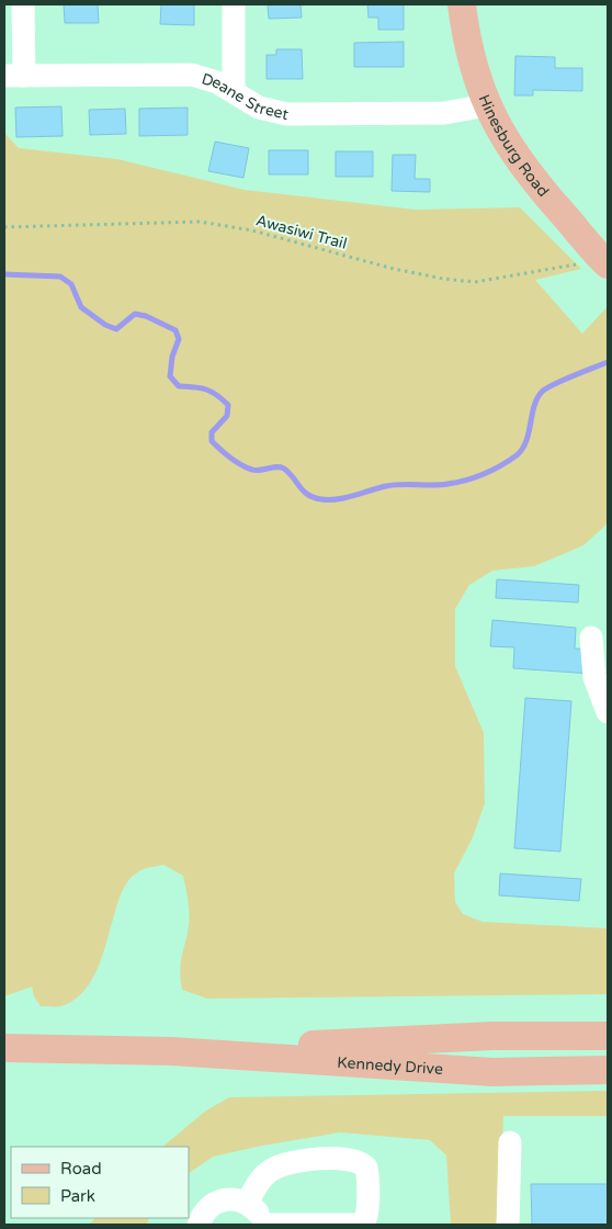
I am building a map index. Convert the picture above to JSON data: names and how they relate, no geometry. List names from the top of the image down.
{
  "streets": {
    "main road": ["Hinesburg Road", "Kennedy Drive"],
    "street": ["Deane Street"],
    "path": ["Awasiwi Trail"]
  },
  "crossings": [
    ["Deane Street", "Hinesburg Road"]
  ],
  "legend": ["Road", "Park"]
}
